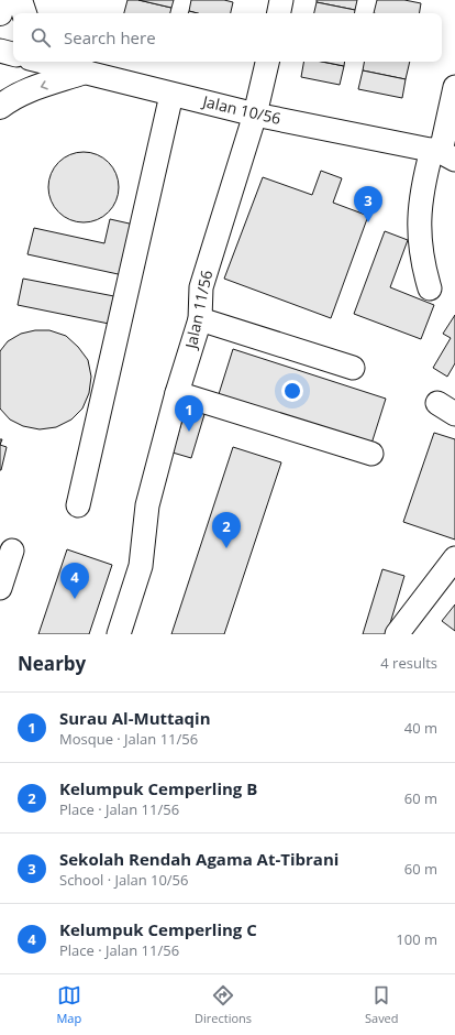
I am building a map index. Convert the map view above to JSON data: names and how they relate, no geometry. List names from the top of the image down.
{
  "streets": {
    "street": ["Jalan 10/56", "Jalan 11/56"]
  },
  "crossings": [
    ["Jalan 10/56", "Jalan 11/56"]
  ],
  "page": {
    "search": "Search here",
    "pins": [
      "3",
      "1",
      "2",
      "4"
    ],
    "heading": ["Nearby", "4 results"],
    "list": [
      {
        "mark": "1",
        "name": "Surau Al-Muttaqin",
        "note": "Mosque · Jalan 11/56",
        "value": "40 m"
      },
      {
        "mark": "2",
        "name": "Kelumpuk Cemperling B",
        "note": "Place · Jalan 11/56",
        "value": "60 m"
      },
      {
        "mark": "3",
        "name": "Sekolah Rendah Agama At-Tibrani",
        "note": "School · Jalan 10/56",
        "value": "60 m"
      },
      {
        "mark": "4",
        "name": "Kelumpuk Cemperling C",
        "note": "Place · Jalan 11/56",
        "value": "100 m"
      }
    ],
    "nav": ["Map", "Directions", "Saved"]
  }
}
